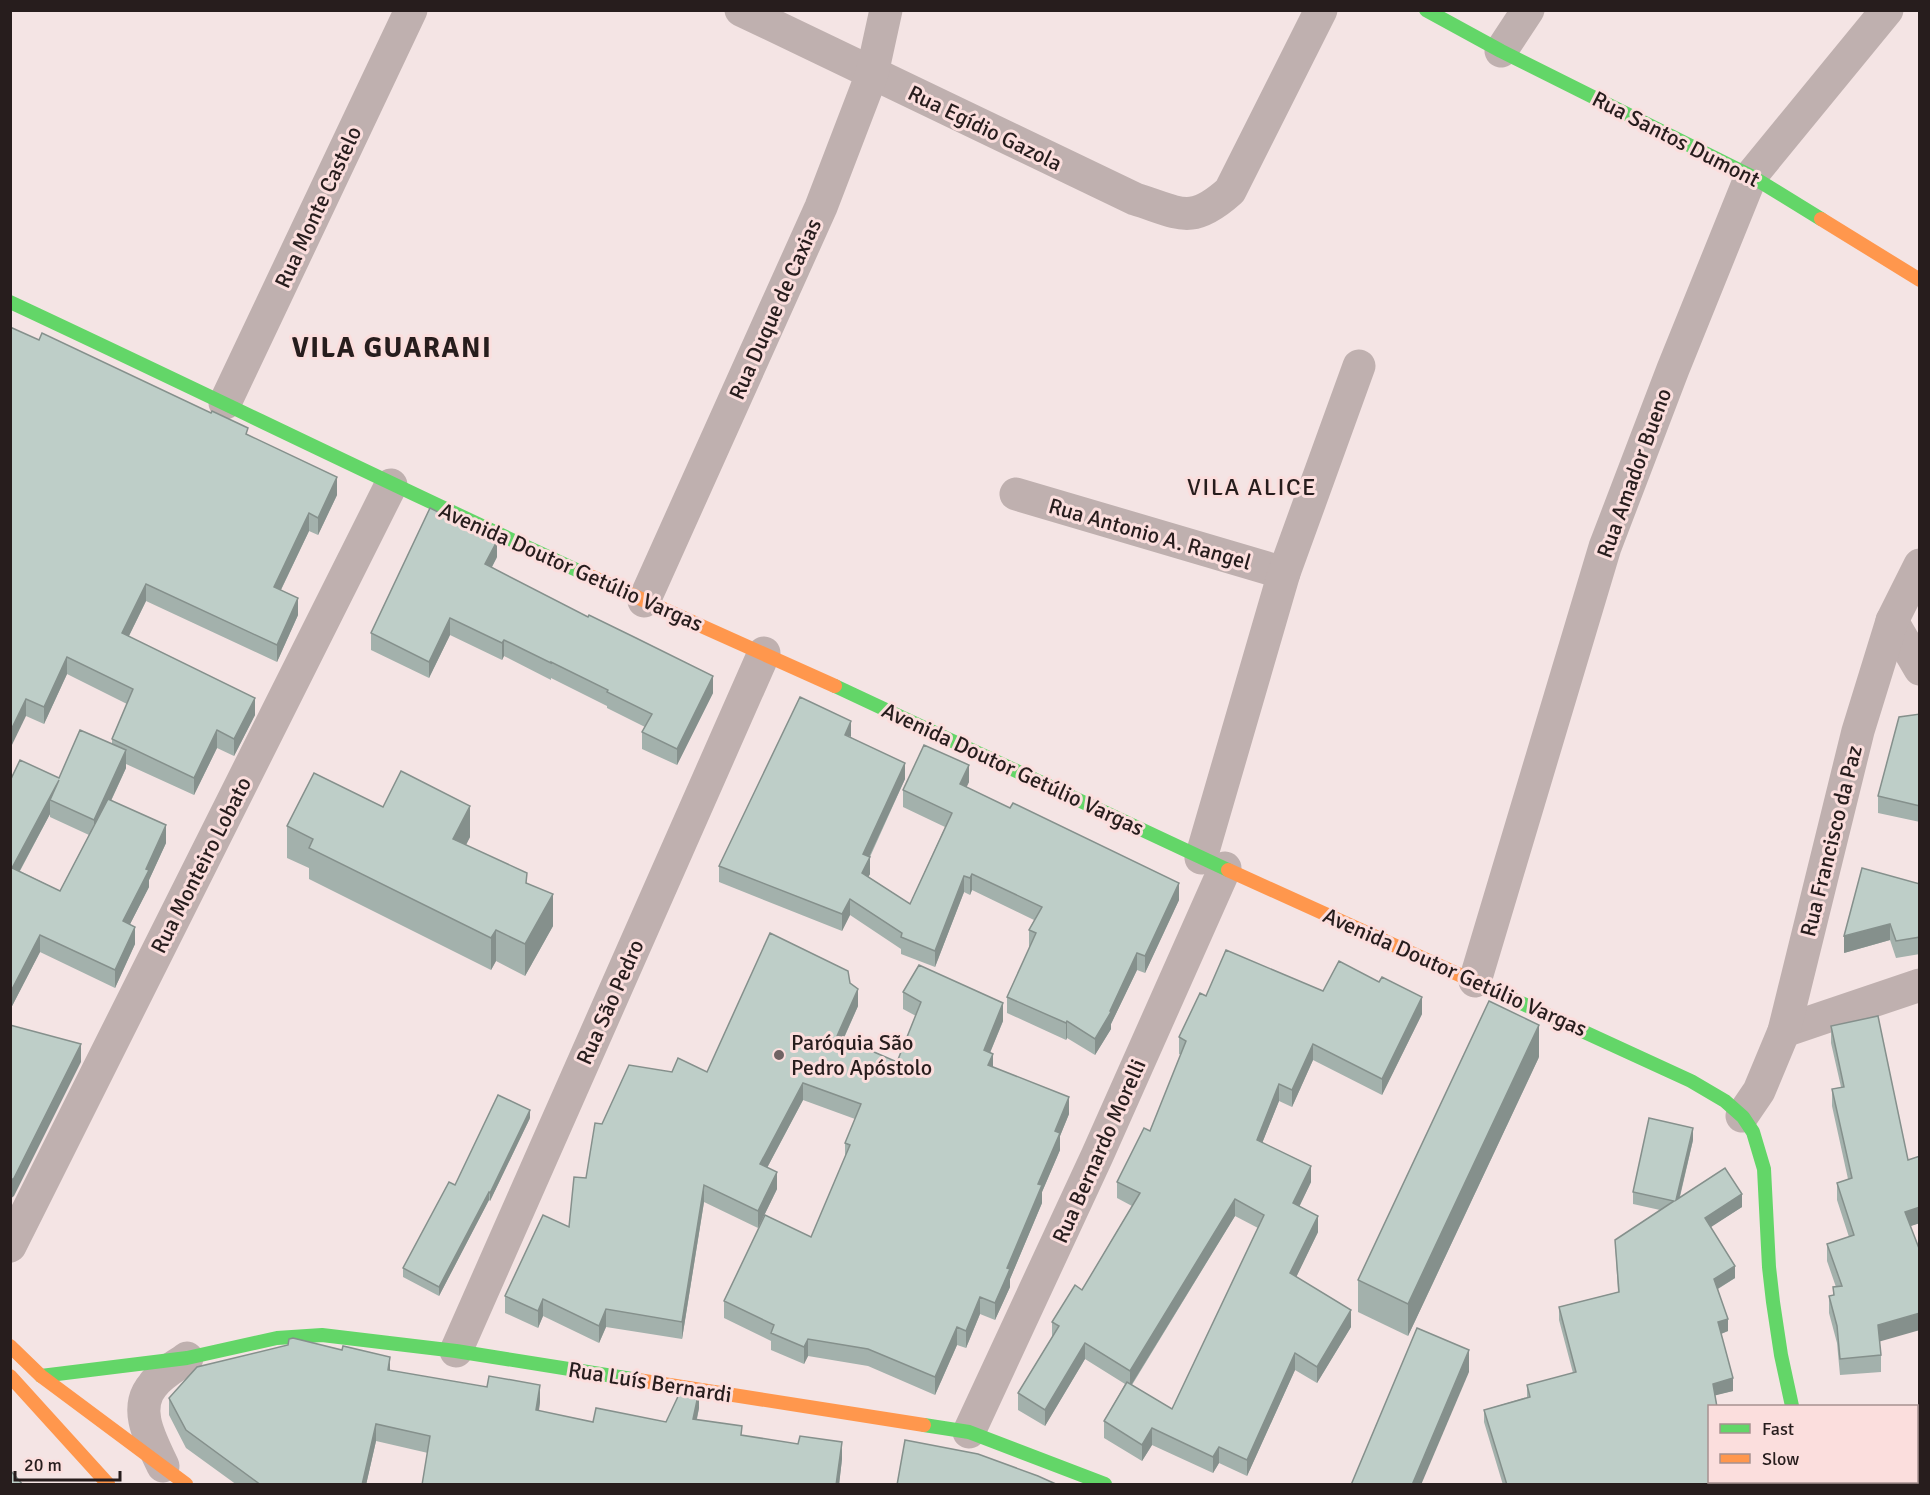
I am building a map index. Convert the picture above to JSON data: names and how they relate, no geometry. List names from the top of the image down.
{
  "streets": {
    "street": [
      "Rua Egídio Gazola",
      "Rua Santos Dumont",
      "Rua Monte Castelo",
      "Rua Duque de Caxias",
      "Rua Amador Bueno",
      "Rua Antonio A. Rangel",
      "Avenida Doutor Getúlio Vargas",
      "Rua Francisco da Paz",
      "Rua Monteiro Lobato",
      "Rua São Pedro",
      "Rua Bernardo Morelli",
      "Rua Luís Bernardi"
    ]
  },
  "crossings": [
    ["Rua Egídio Gazola", "Rua Duque de Caxias"],
    ["Rua Santos Dumont", "Rua Amador Bueno"],
    ["Rua Monte Castelo", "Avenida Doutor Getúlio Vargas"],
    ["Rua Duque de Caxias", "Avenida Doutor Getúlio Vargas"],
    ["Rua Amador Bueno", "Avenida Doutor Getúlio Vargas"],
    ["Rua Antonio A. Rangel", "Rua Bernardo Morelli"],
    ["Avenida Doutor Getúlio Vargas", "Rua Francisco da Paz"],
    ["Avenida Doutor Getúlio Vargas", "Rua Monteiro Lobato"],
    ["Avenida Doutor Getúlio Vargas", "Rua São Pedro"],
    ["Avenida Doutor Getúlio Vargas", "Rua Bernardo Morelli"],
    ["Rua São Pedro", "Rua Luís Bernardi"],
    ["Rua Bernardo Morelli", "Rua Luís Bernardi"]
  ],
  "districts": ["VILA GUARANI", "VILA ALICE"],
  "places": ["Paróquia São Pedro Apóstolo"],
  "legend": ["Fast", "Slow"],
  "scale_bar": "20 m"
}
